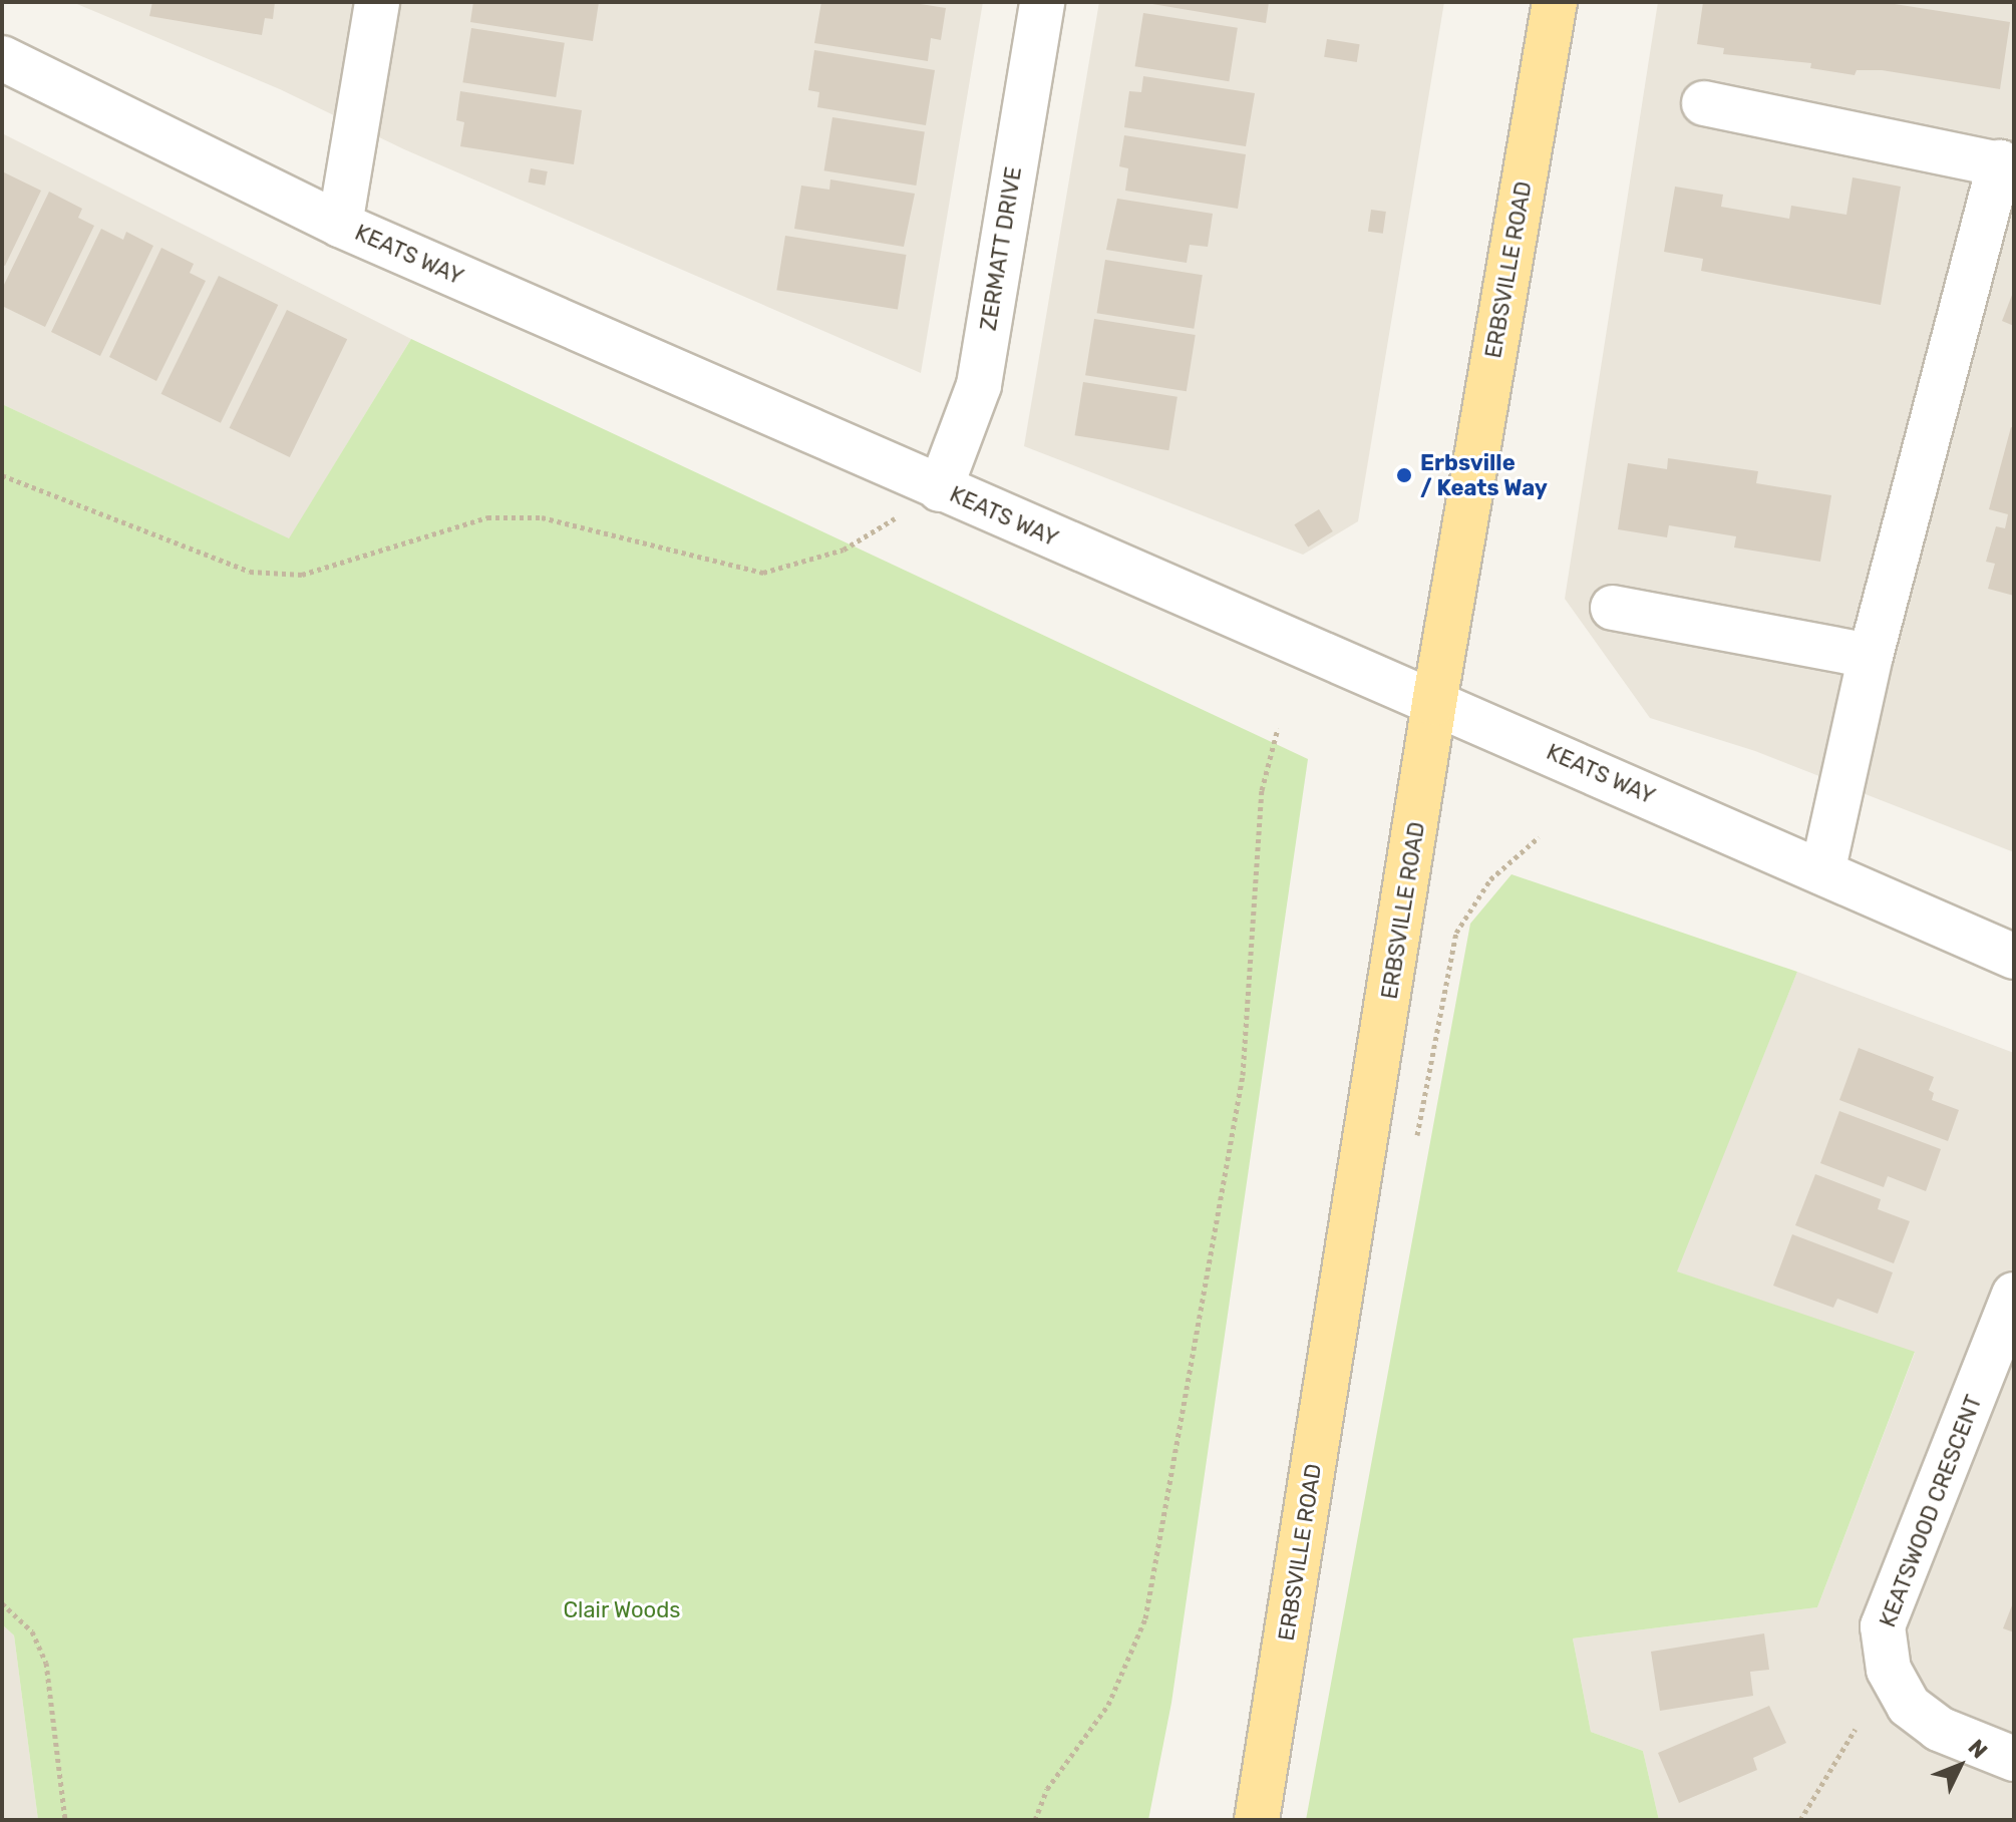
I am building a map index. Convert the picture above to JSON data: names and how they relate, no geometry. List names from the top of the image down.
{
  "streets": {
    "main road": ["ERBSVILLE ROAD"],
    "street": ["ZERMATT DRIVE", "KEATS WAY", "KEATSWOOD CRESCENT"]
  },
  "crossings": [
    ["ZERMATT DRIVE", "KEATS WAY"],
    ["KEATS WAY", "ERBSVILLE ROAD"]
  ],
  "parks": ["Clair Woods"],
  "places": ["Erbsville / Keats Way"],
  "north": "top right"
}
